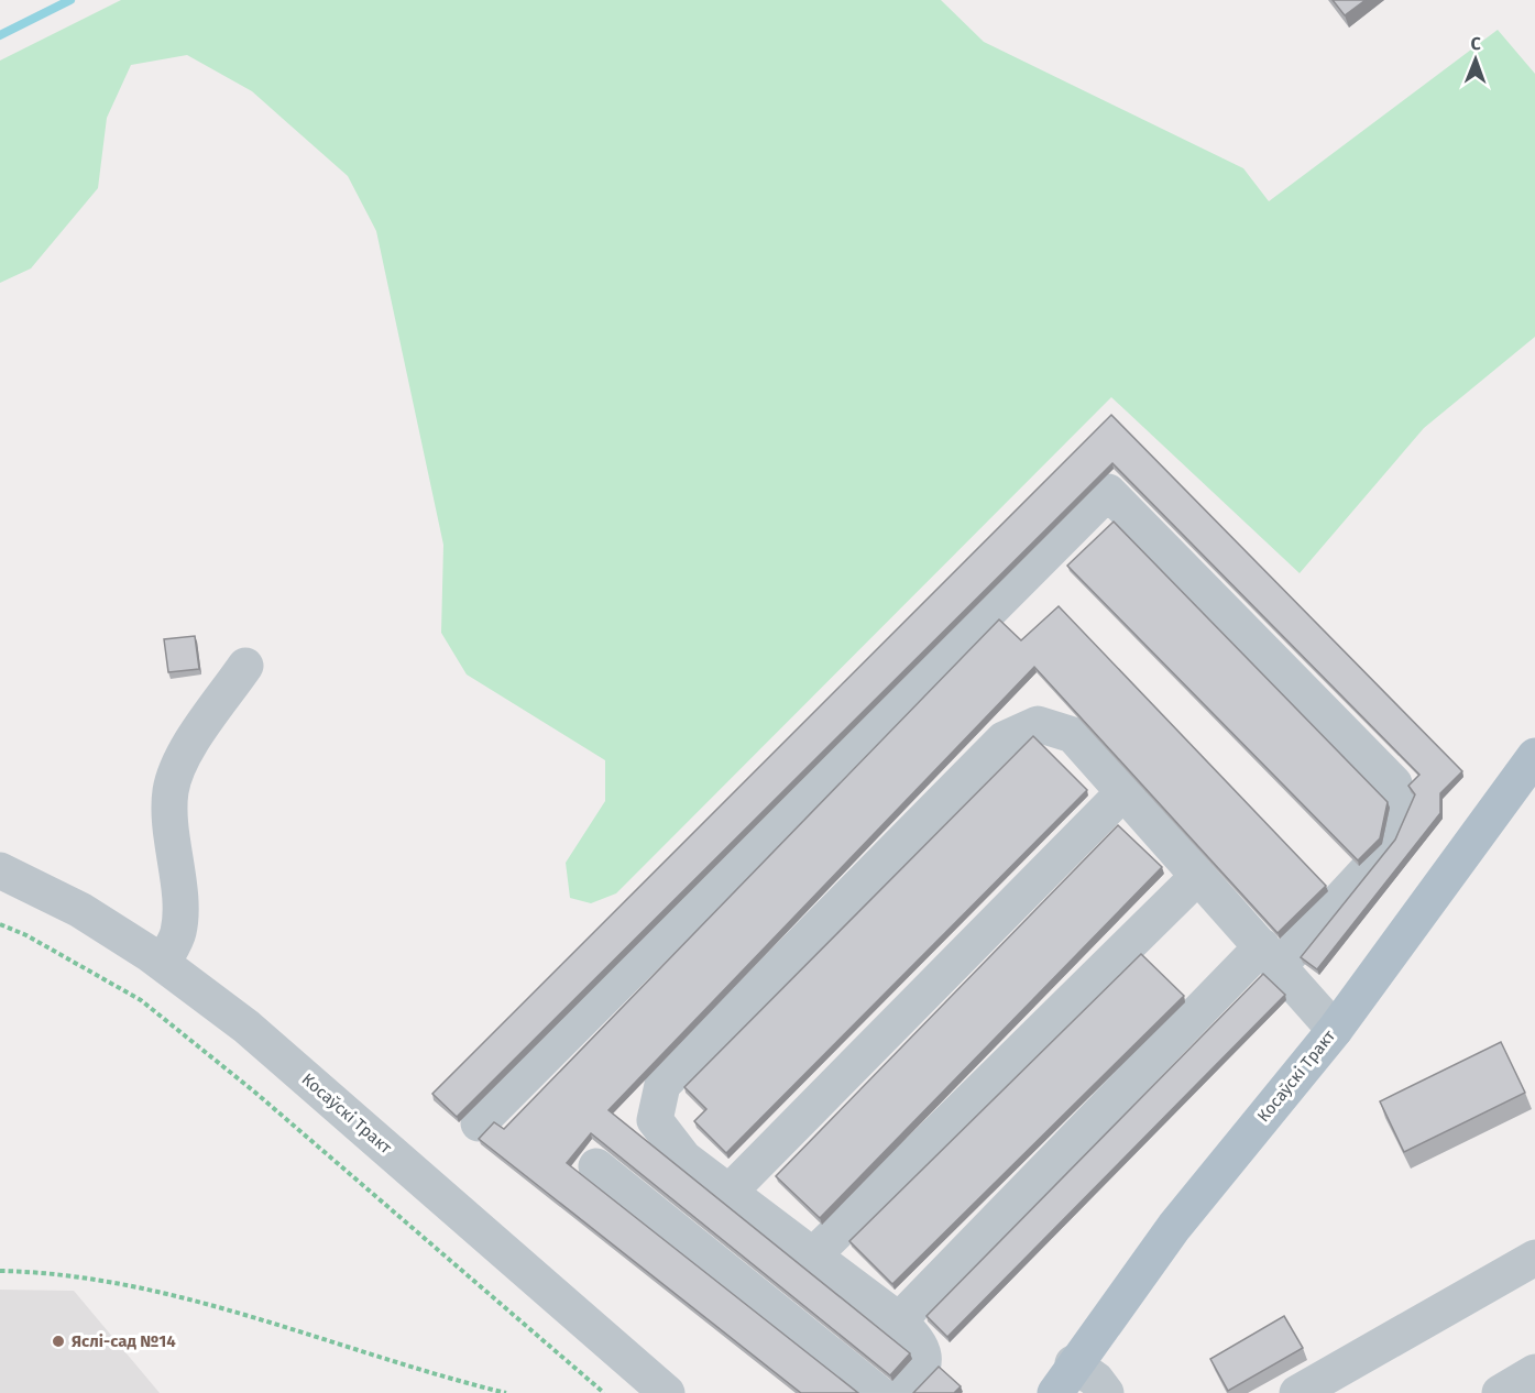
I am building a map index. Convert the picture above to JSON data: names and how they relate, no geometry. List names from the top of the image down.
{
  "streets": {
    "main road": ["Косаўскі Тракт"]
  },
  "places": ["Яслі-сад №14"],
  "north": "top"
}
